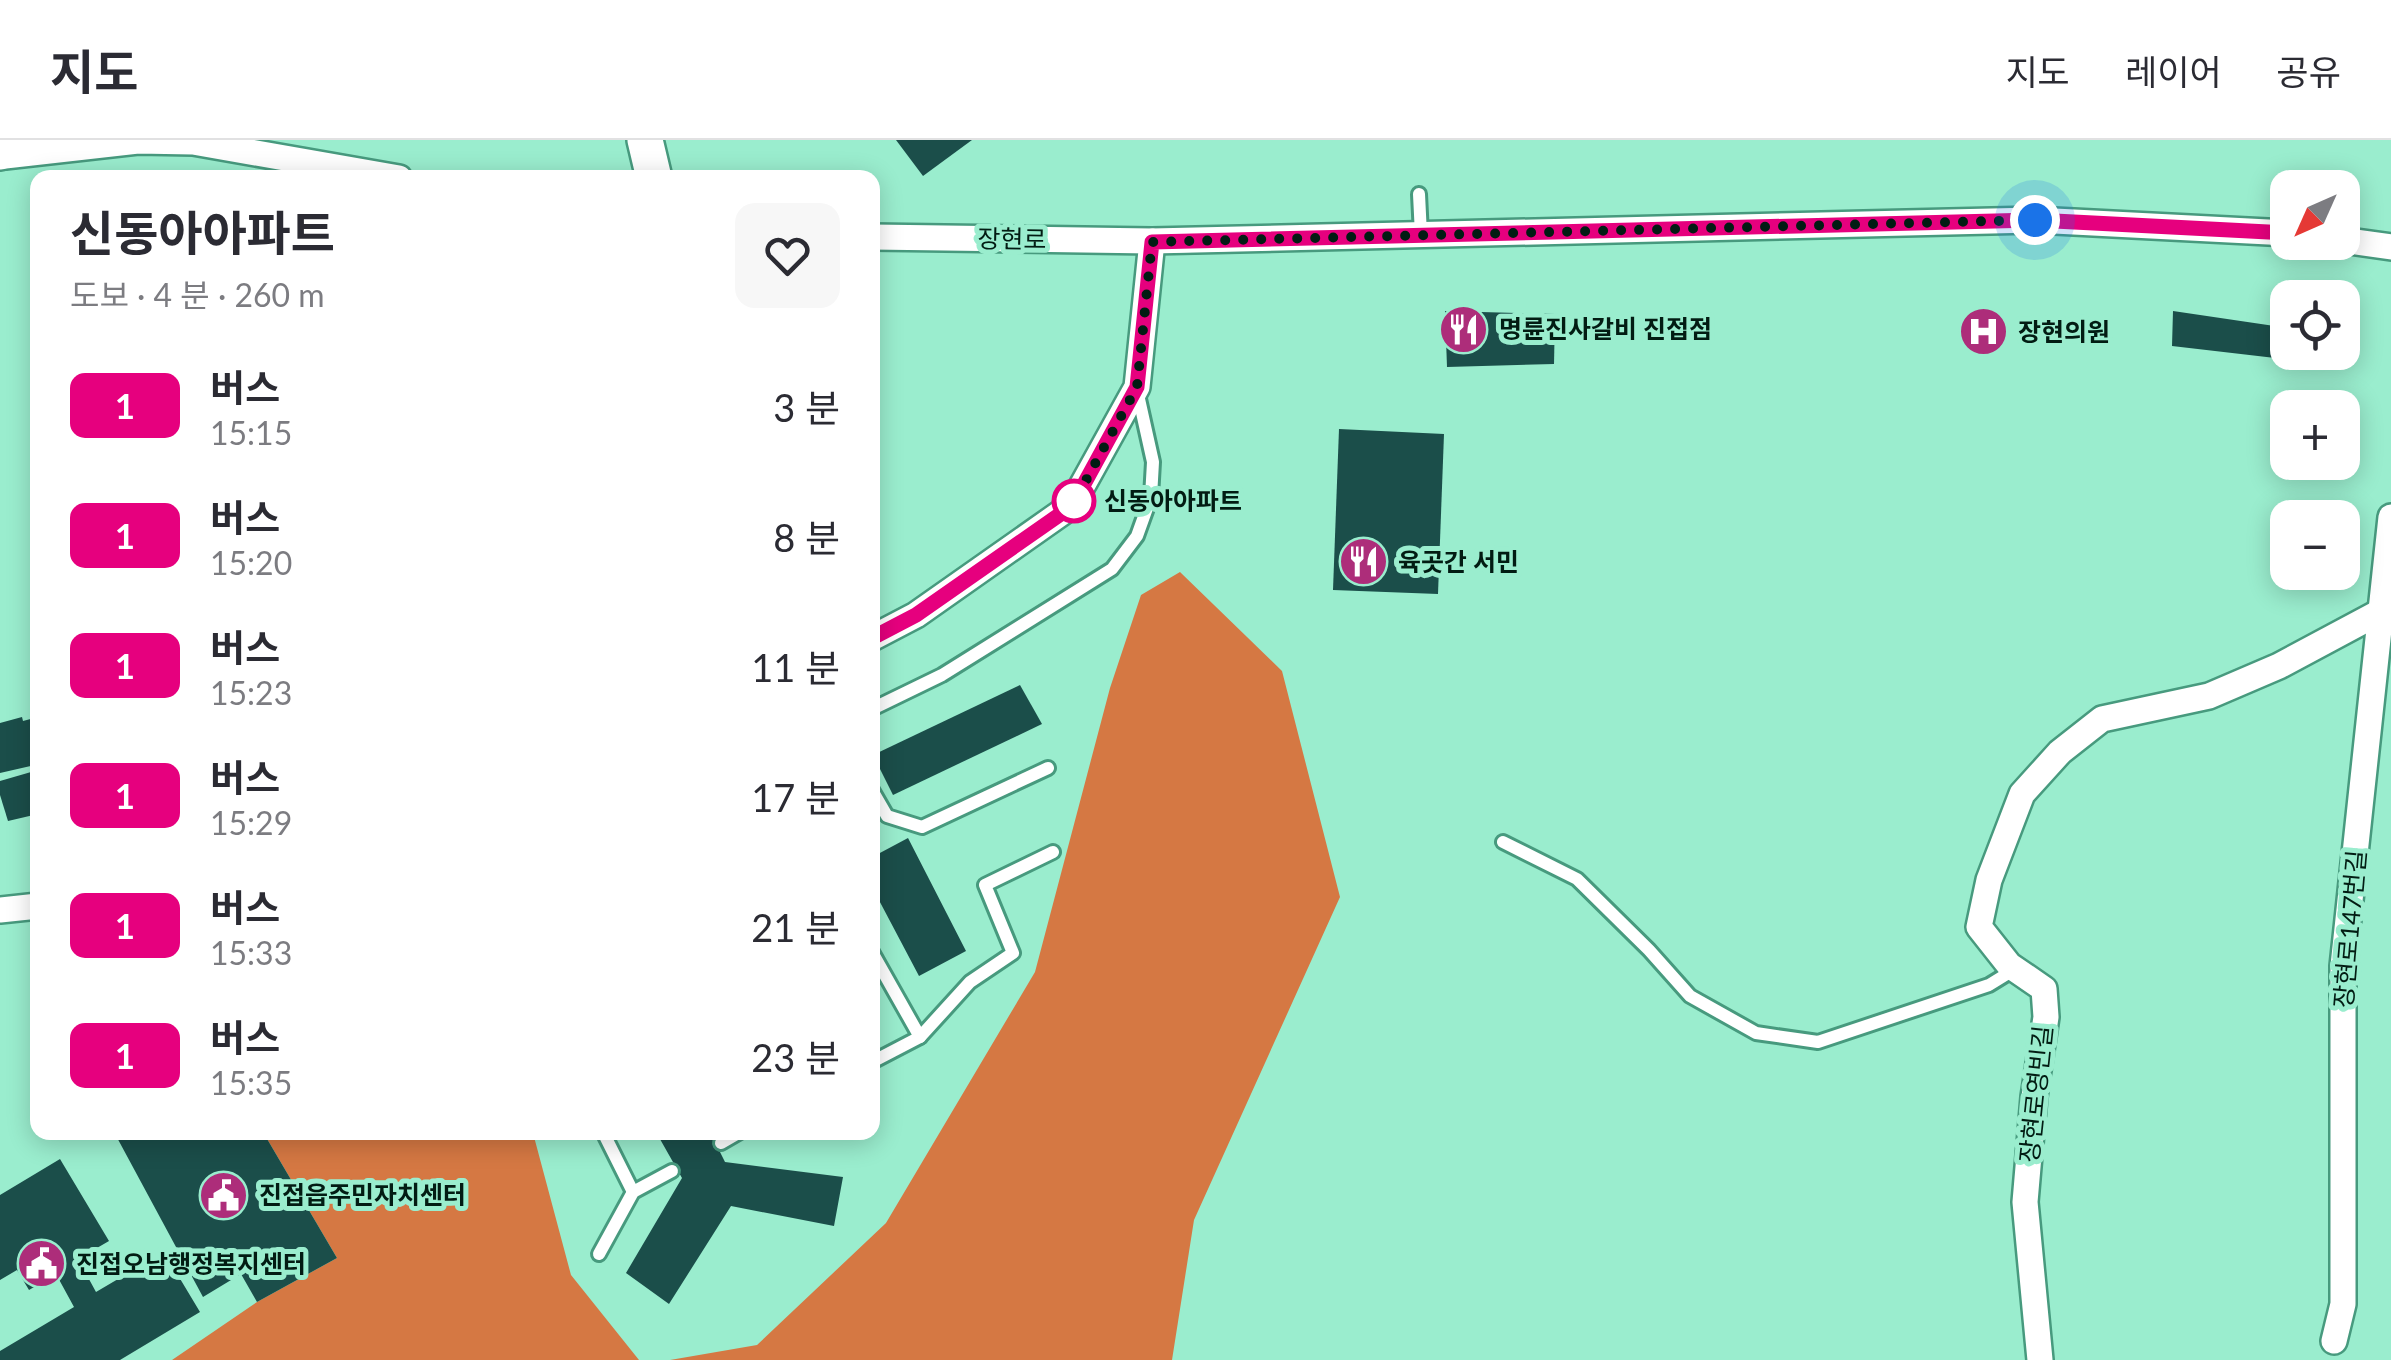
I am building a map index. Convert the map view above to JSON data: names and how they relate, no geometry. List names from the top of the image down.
{
  "streets": {
    "street": ["장현로", "장현로147번길", "장현로영빈길"]
  },
  "crossings": [
    ["장현로147번길", "장현로영빈길"]
  ],
  "places": {
    "restaurant": ["명륜진사갈비 진접점", "육곳간 서민"],
    "hospital": ["장현의원"],
    "other": ["신동아아파트"],
    "public building": ["진접읍주민자치센터", "진접오남행정복지센터"]
  },
  "lines": ["bus line 1"],
  "north": "bottom left",
  "page": {
    "header": "지도",
    "nav": ["지도", "레이어", "공유"],
    "map_buttons": ["+", "−"],
    "heading": ["신동아아파트", "도보 · 4 분 · 260 m"],
    "list": [
      {
        "mark": "1",
        "name": "버스",
        "note": "15:15",
        "value": "3 분"
      },
      {
        "mark": "1",
        "name": "버스",
        "note": "15:20",
        "value": "8 분"
      },
      {
        "mark": "1",
        "name": "버스",
        "note": "15:23",
        "value": "11 분"
      },
      {
        "mark": "1",
        "name": "버스",
        "note": "15:29",
        "value": "17 분"
      },
      {
        "mark": "1",
        "name": "버스",
        "note": "15:33",
        "value": "21 분"
      },
      {
        "mark": "1",
        "name": "버스",
        "note": "15:35",
        "value": "23 분"
      }
    ]
  }
}
